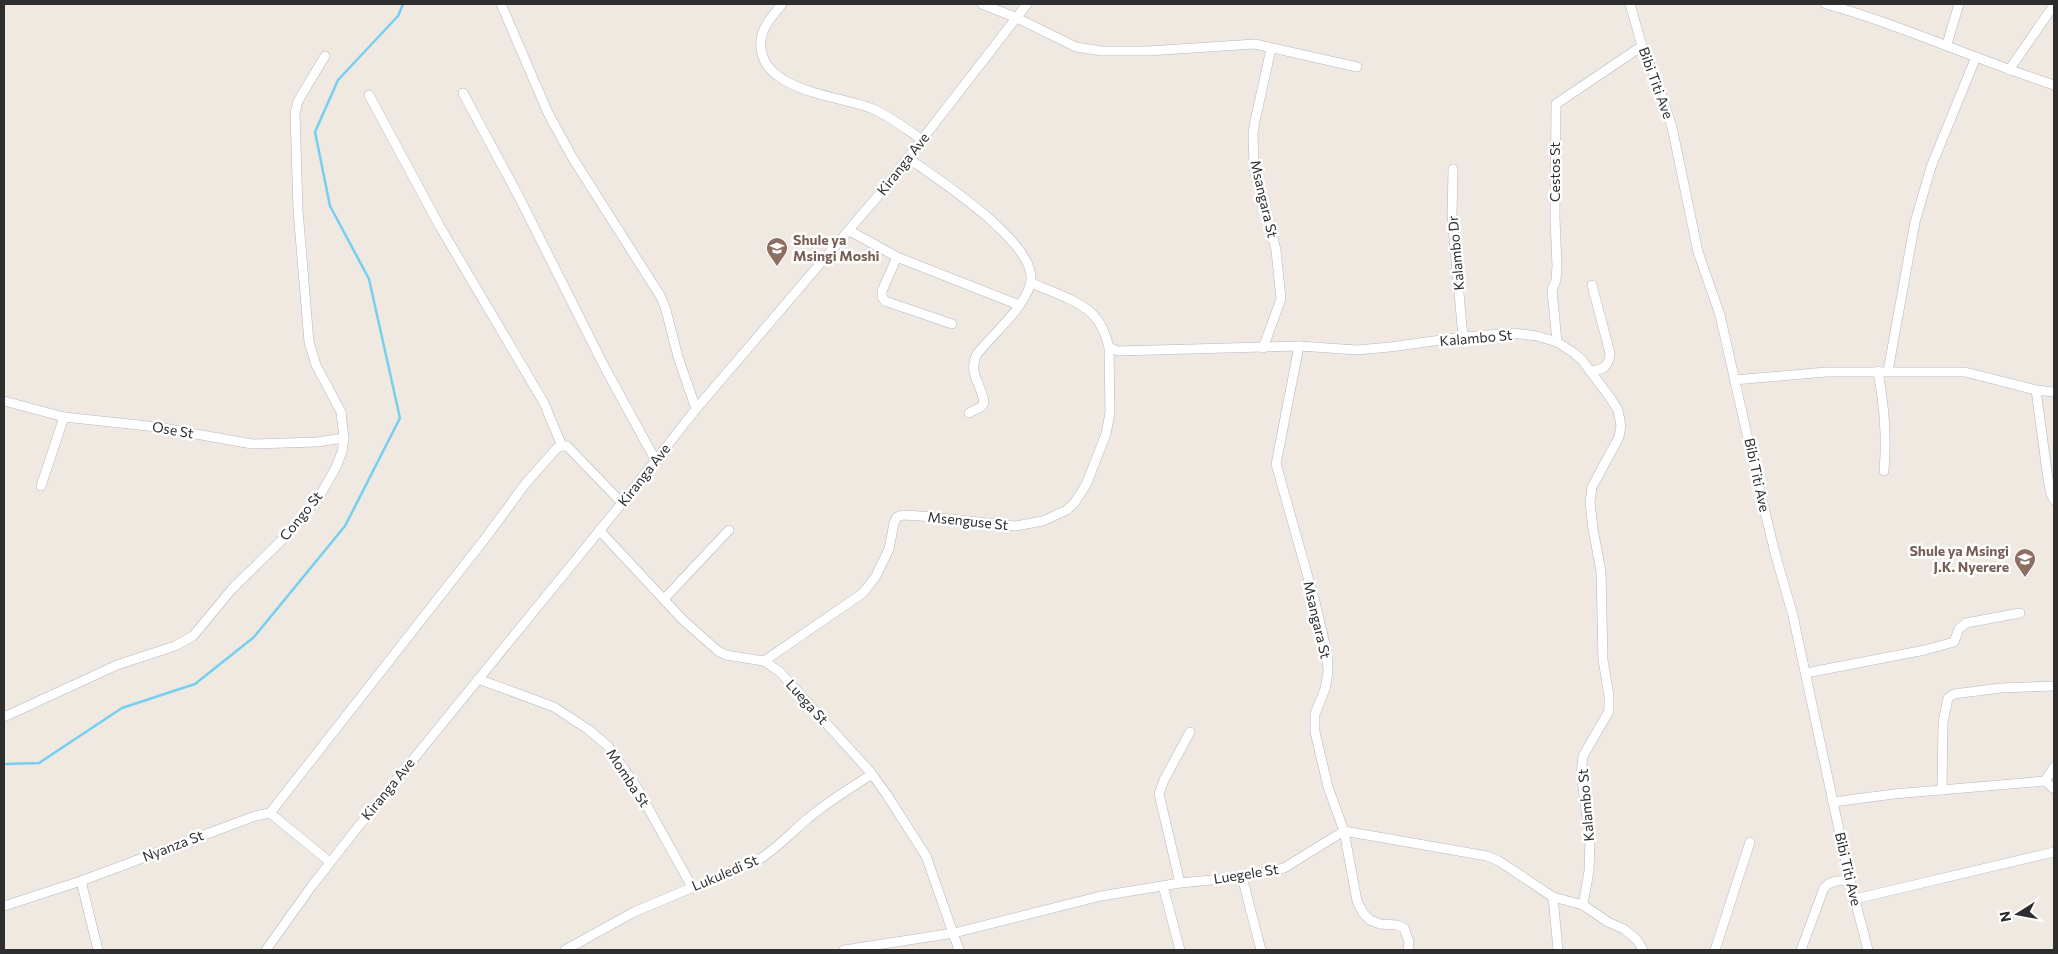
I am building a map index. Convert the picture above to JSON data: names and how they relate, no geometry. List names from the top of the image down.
{
  "streets": {
    "street": [
      "Bibi Titi Ave",
      "Kiranga Ave",
      "Cestos St",
      "Msangara St",
      "Kalambo Dr",
      "Kalambo St",
      "Ose St",
      "Congo St",
      "Msenguse St",
      "Luega St",
      "Momba St",
      "Nyanza St",
      "Lukuledi St",
      "Luegele St"
    ]
  },
  "crossings": [
    ["Bibi Titi Ave", "Cestos St"],
    ["Kiranga Ave", "Luega St"],
    ["Kiranga Ave", "Momba St"],
    ["Cestos St", "Kalambo St"],
    ["Msangara St", "Kalambo St"],
    ["Msangara St", "Luegele St"],
    ["Kalambo Dr", "Kalambo St"],
    ["Kalambo St", "Msenguse St"],
    ["Ose St", "Congo St"],
    ["Msenguse St", "Luega St"],
    ["Luega St", "Lukuledi St"],
    ["Luega St", "Luegele St"],
    ["Momba St", "Lukuledi St"]
  ],
  "places": {
    "school or university": ["Shule ya Msingi Moshi", "Shule ya Msingi J.K. Nyerere"]
  },
  "north": "left"
}
